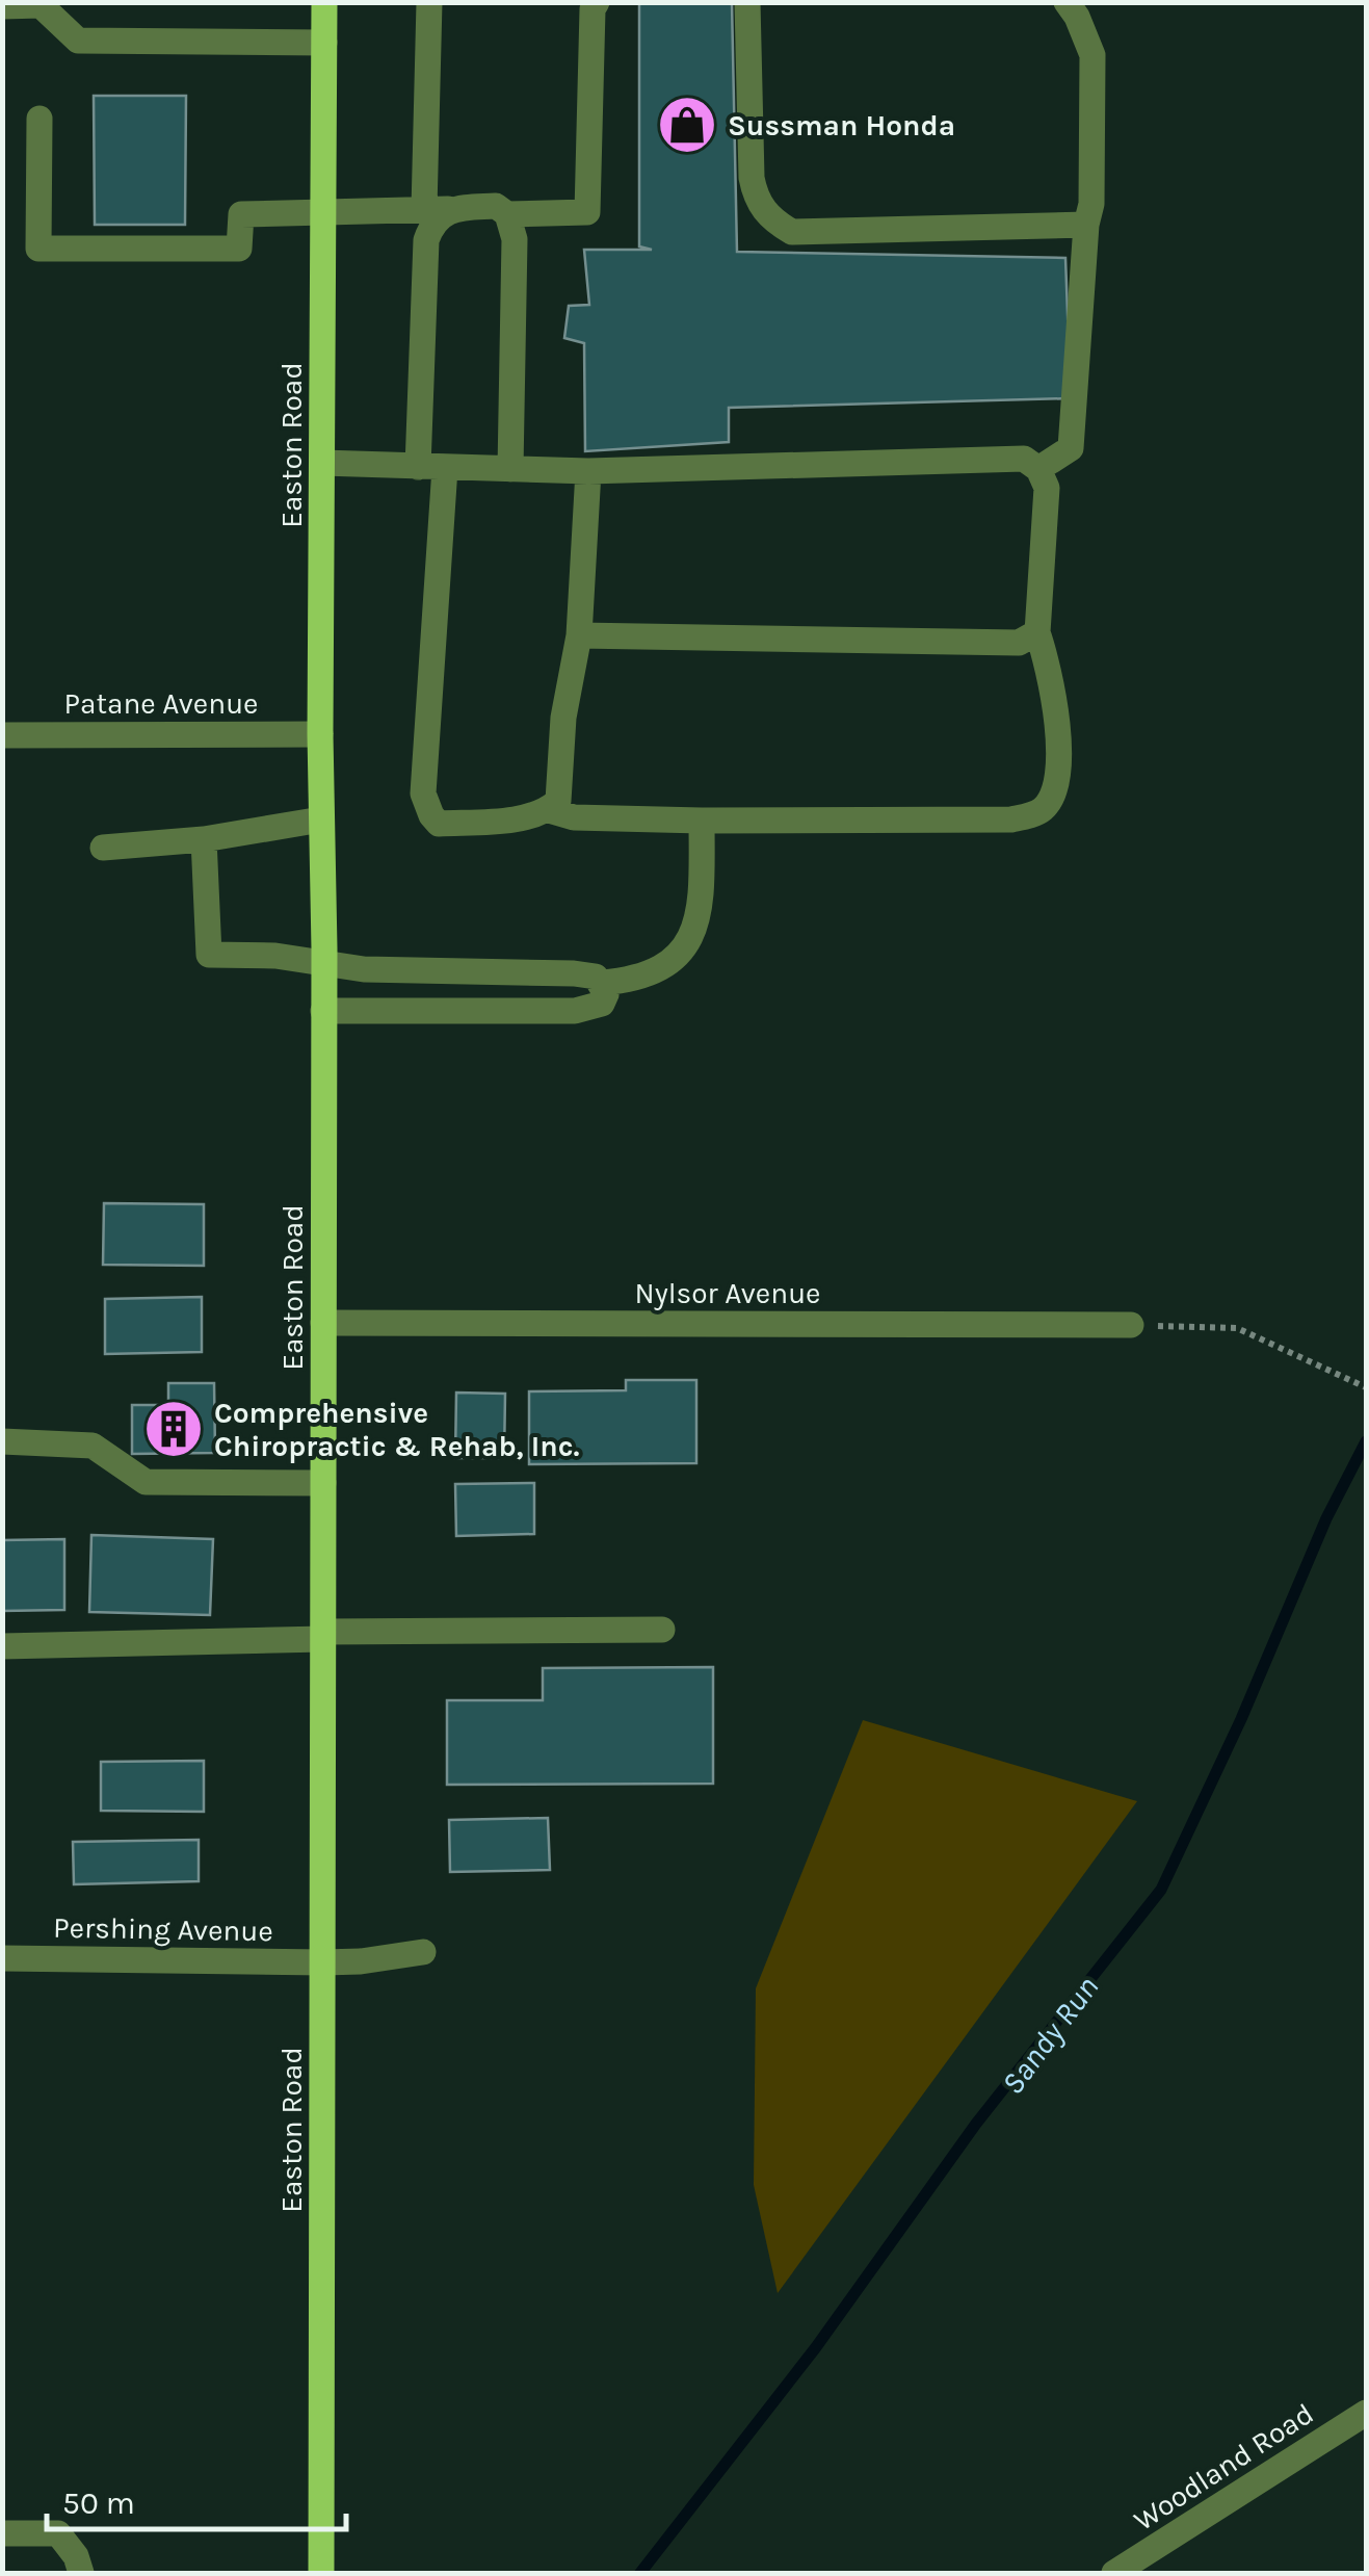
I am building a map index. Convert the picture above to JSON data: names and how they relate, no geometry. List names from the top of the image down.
{
  "streets": {
    "main road": ["Easton Road"],
    "street": [
      "Patane Avenue",
      "Nylsor Avenue",
      "Pershing Avenue",
      "Woodland Road"
    ]
  },
  "crossings": [
    ["Easton Road", "Patane Avenue"],
    ["Easton Road", "Nylsor Avenue"],
    ["Easton Road", "Pershing Avenue"]
  ],
  "water": ["Sandy Run"],
  "places": {
    "shop": ["Sussman Honda"],
    "building": ["Comprehensive Chiropractic & Rehab, Inc."]
  },
  "scale_bar": "50 m"
}
